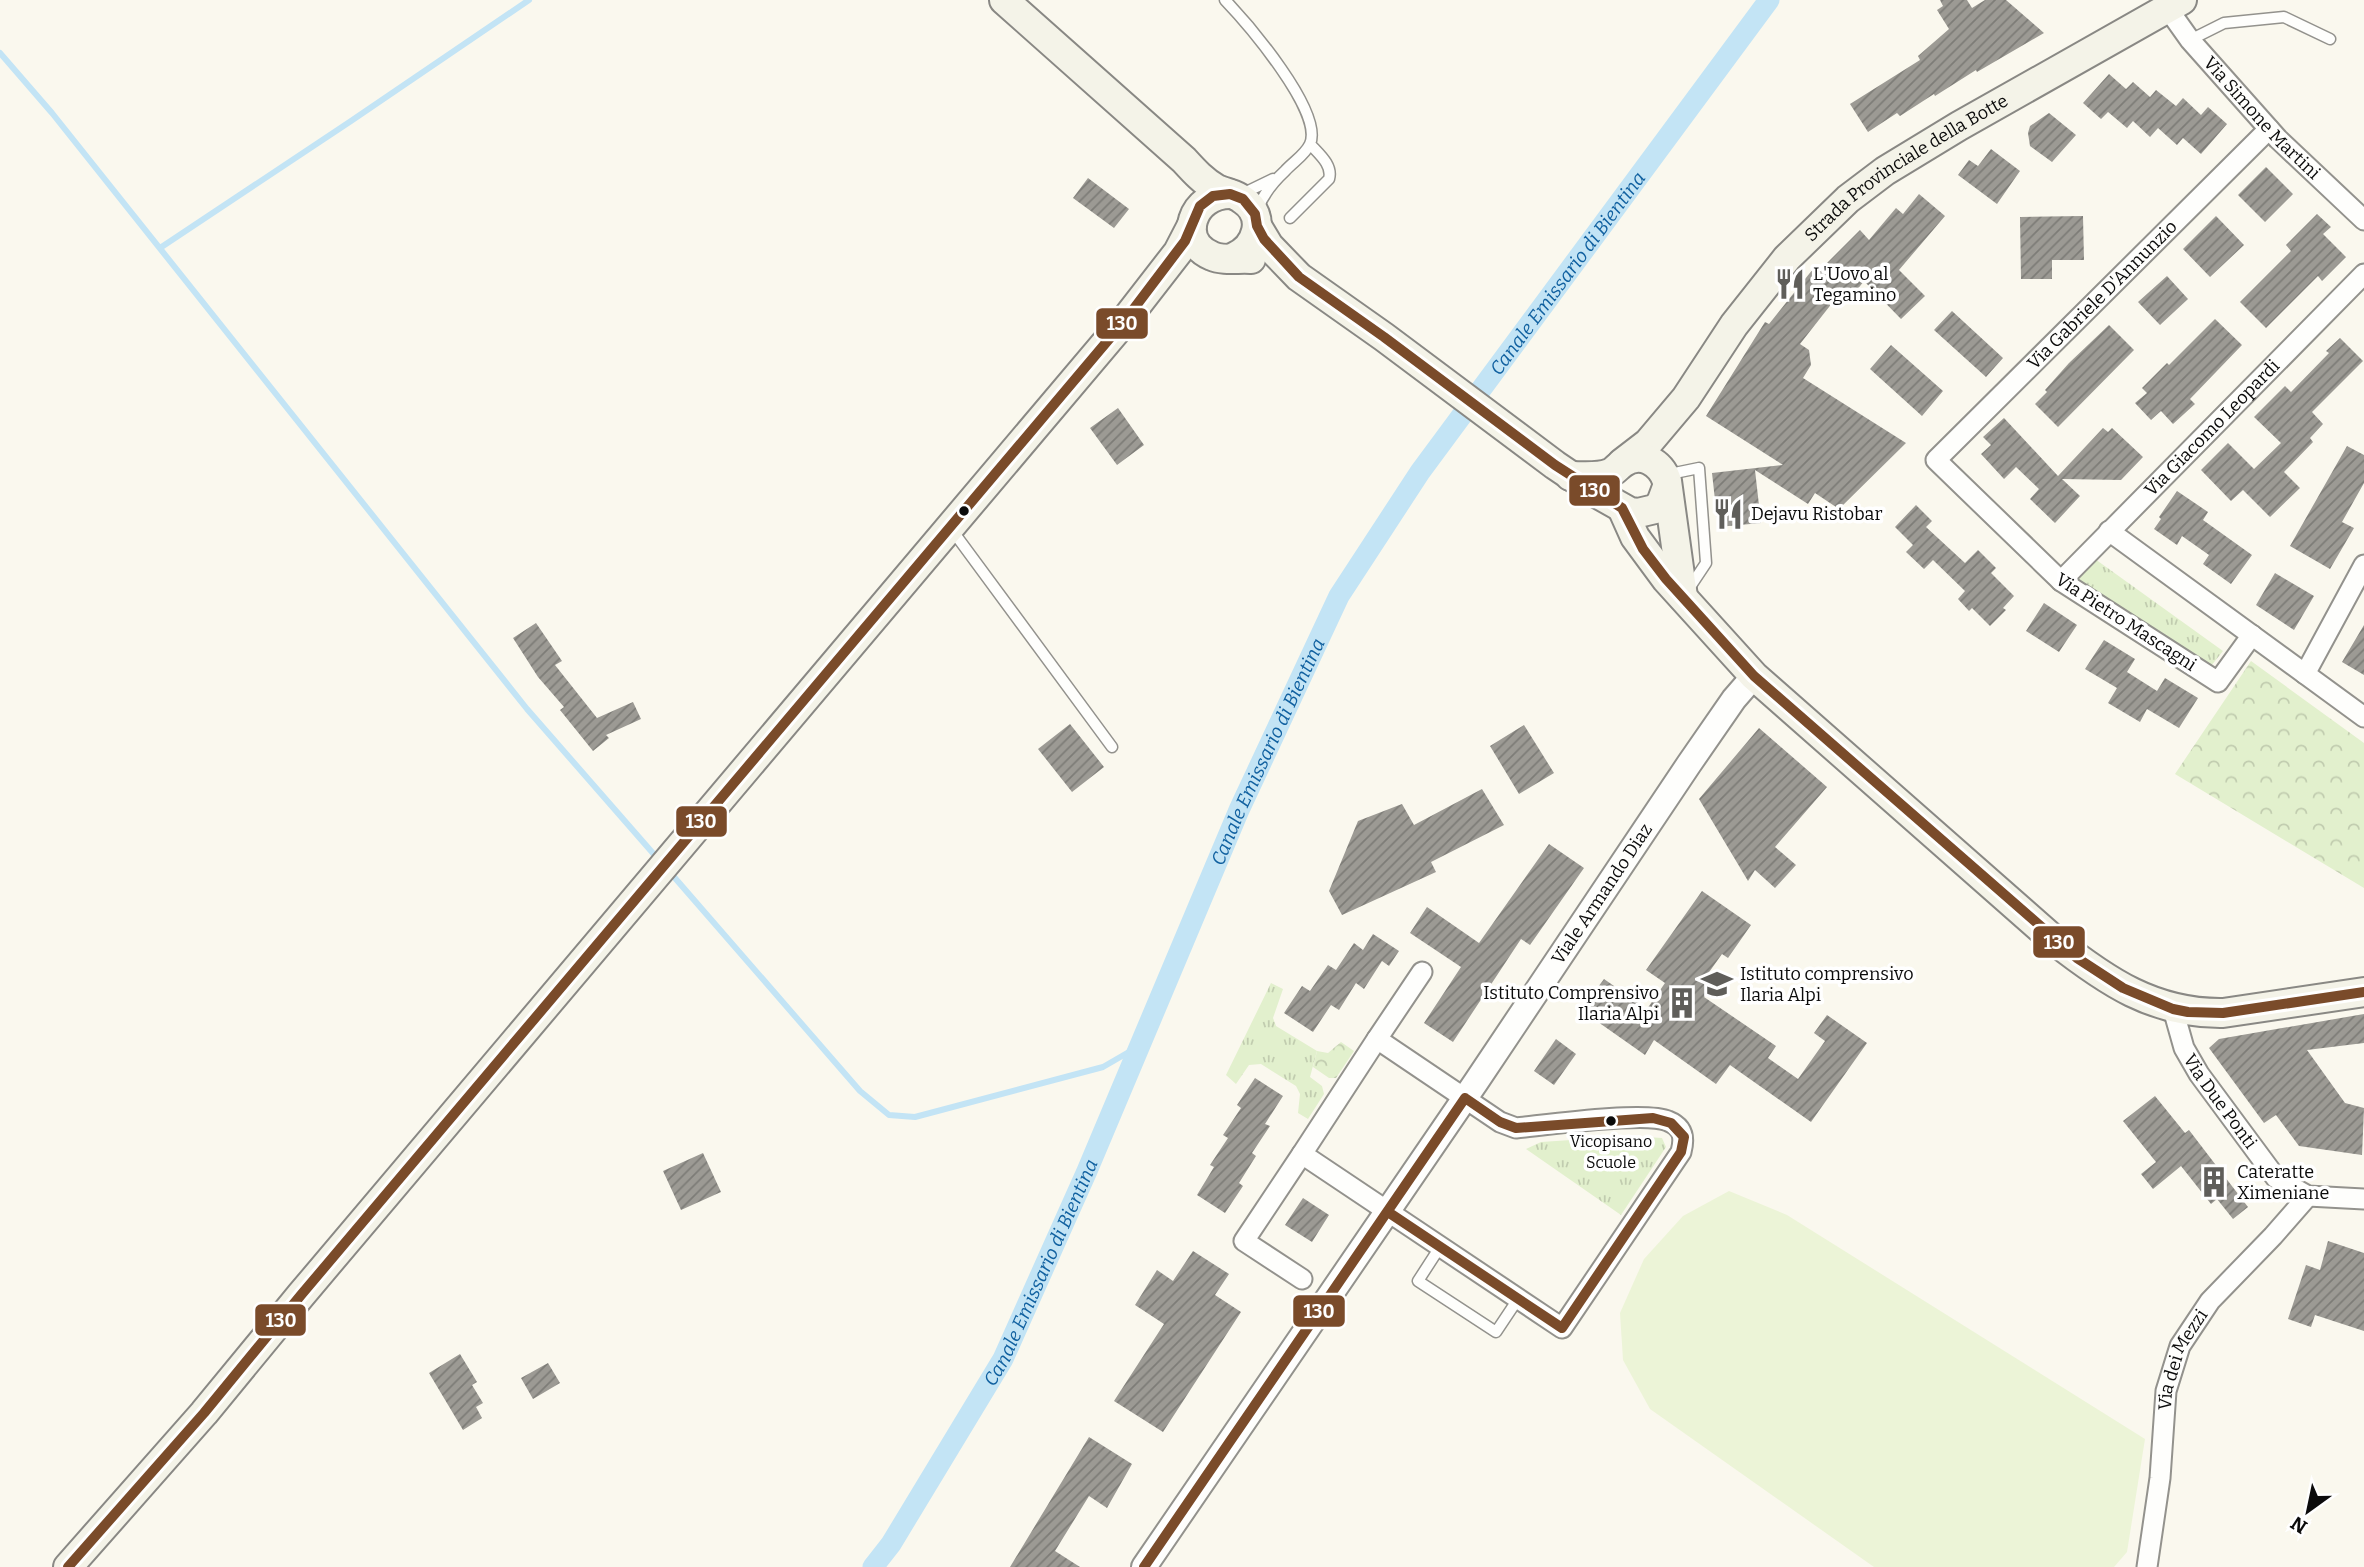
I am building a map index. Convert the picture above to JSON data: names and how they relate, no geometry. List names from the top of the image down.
{
  "streets": {
    "main road": ["Strada Provinciale della Botte"],
    "street": [
      "Via Simone Martini",
      "Via Gabriele D'Annunzio",
      "Via Giacomo Leopardi",
      "Via Pietro Mascagni",
      "Viale Armando Diaz",
      "Via Due Ponti",
      "Via dei Mezzi"
    ]
  },
  "crossings": [
    ["Via Simone Martini", "Strada Provinciale della Botte"],
    ["Via Simone Martini", "Via Gabriele D'Annunzio"],
    ["Via Gabriele D'Annunzio", "Via Pietro Mascagni"],
    ["Via Giacomo Leopardi", "Via Pietro Mascagni"],
    ["Via Due Ponti", "Via dei Mezzi"]
  ],
  "water": ["Canale Emissario di Bientina"],
  "places": {
    "restaurant": ["L'Uovo al Tegamino", "Dejavu Ristobar"],
    "school or university": ["Istituto comprensivo Ilaria Alpi"],
    "building": ["Istituto Comprensivo Ilaria Alpi", "Cateratte Ximeniane"],
    "other": ["Vicopisano Scuole"]
  },
  "lines": ["transit line 130"],
  "north": "bottom left"
}
